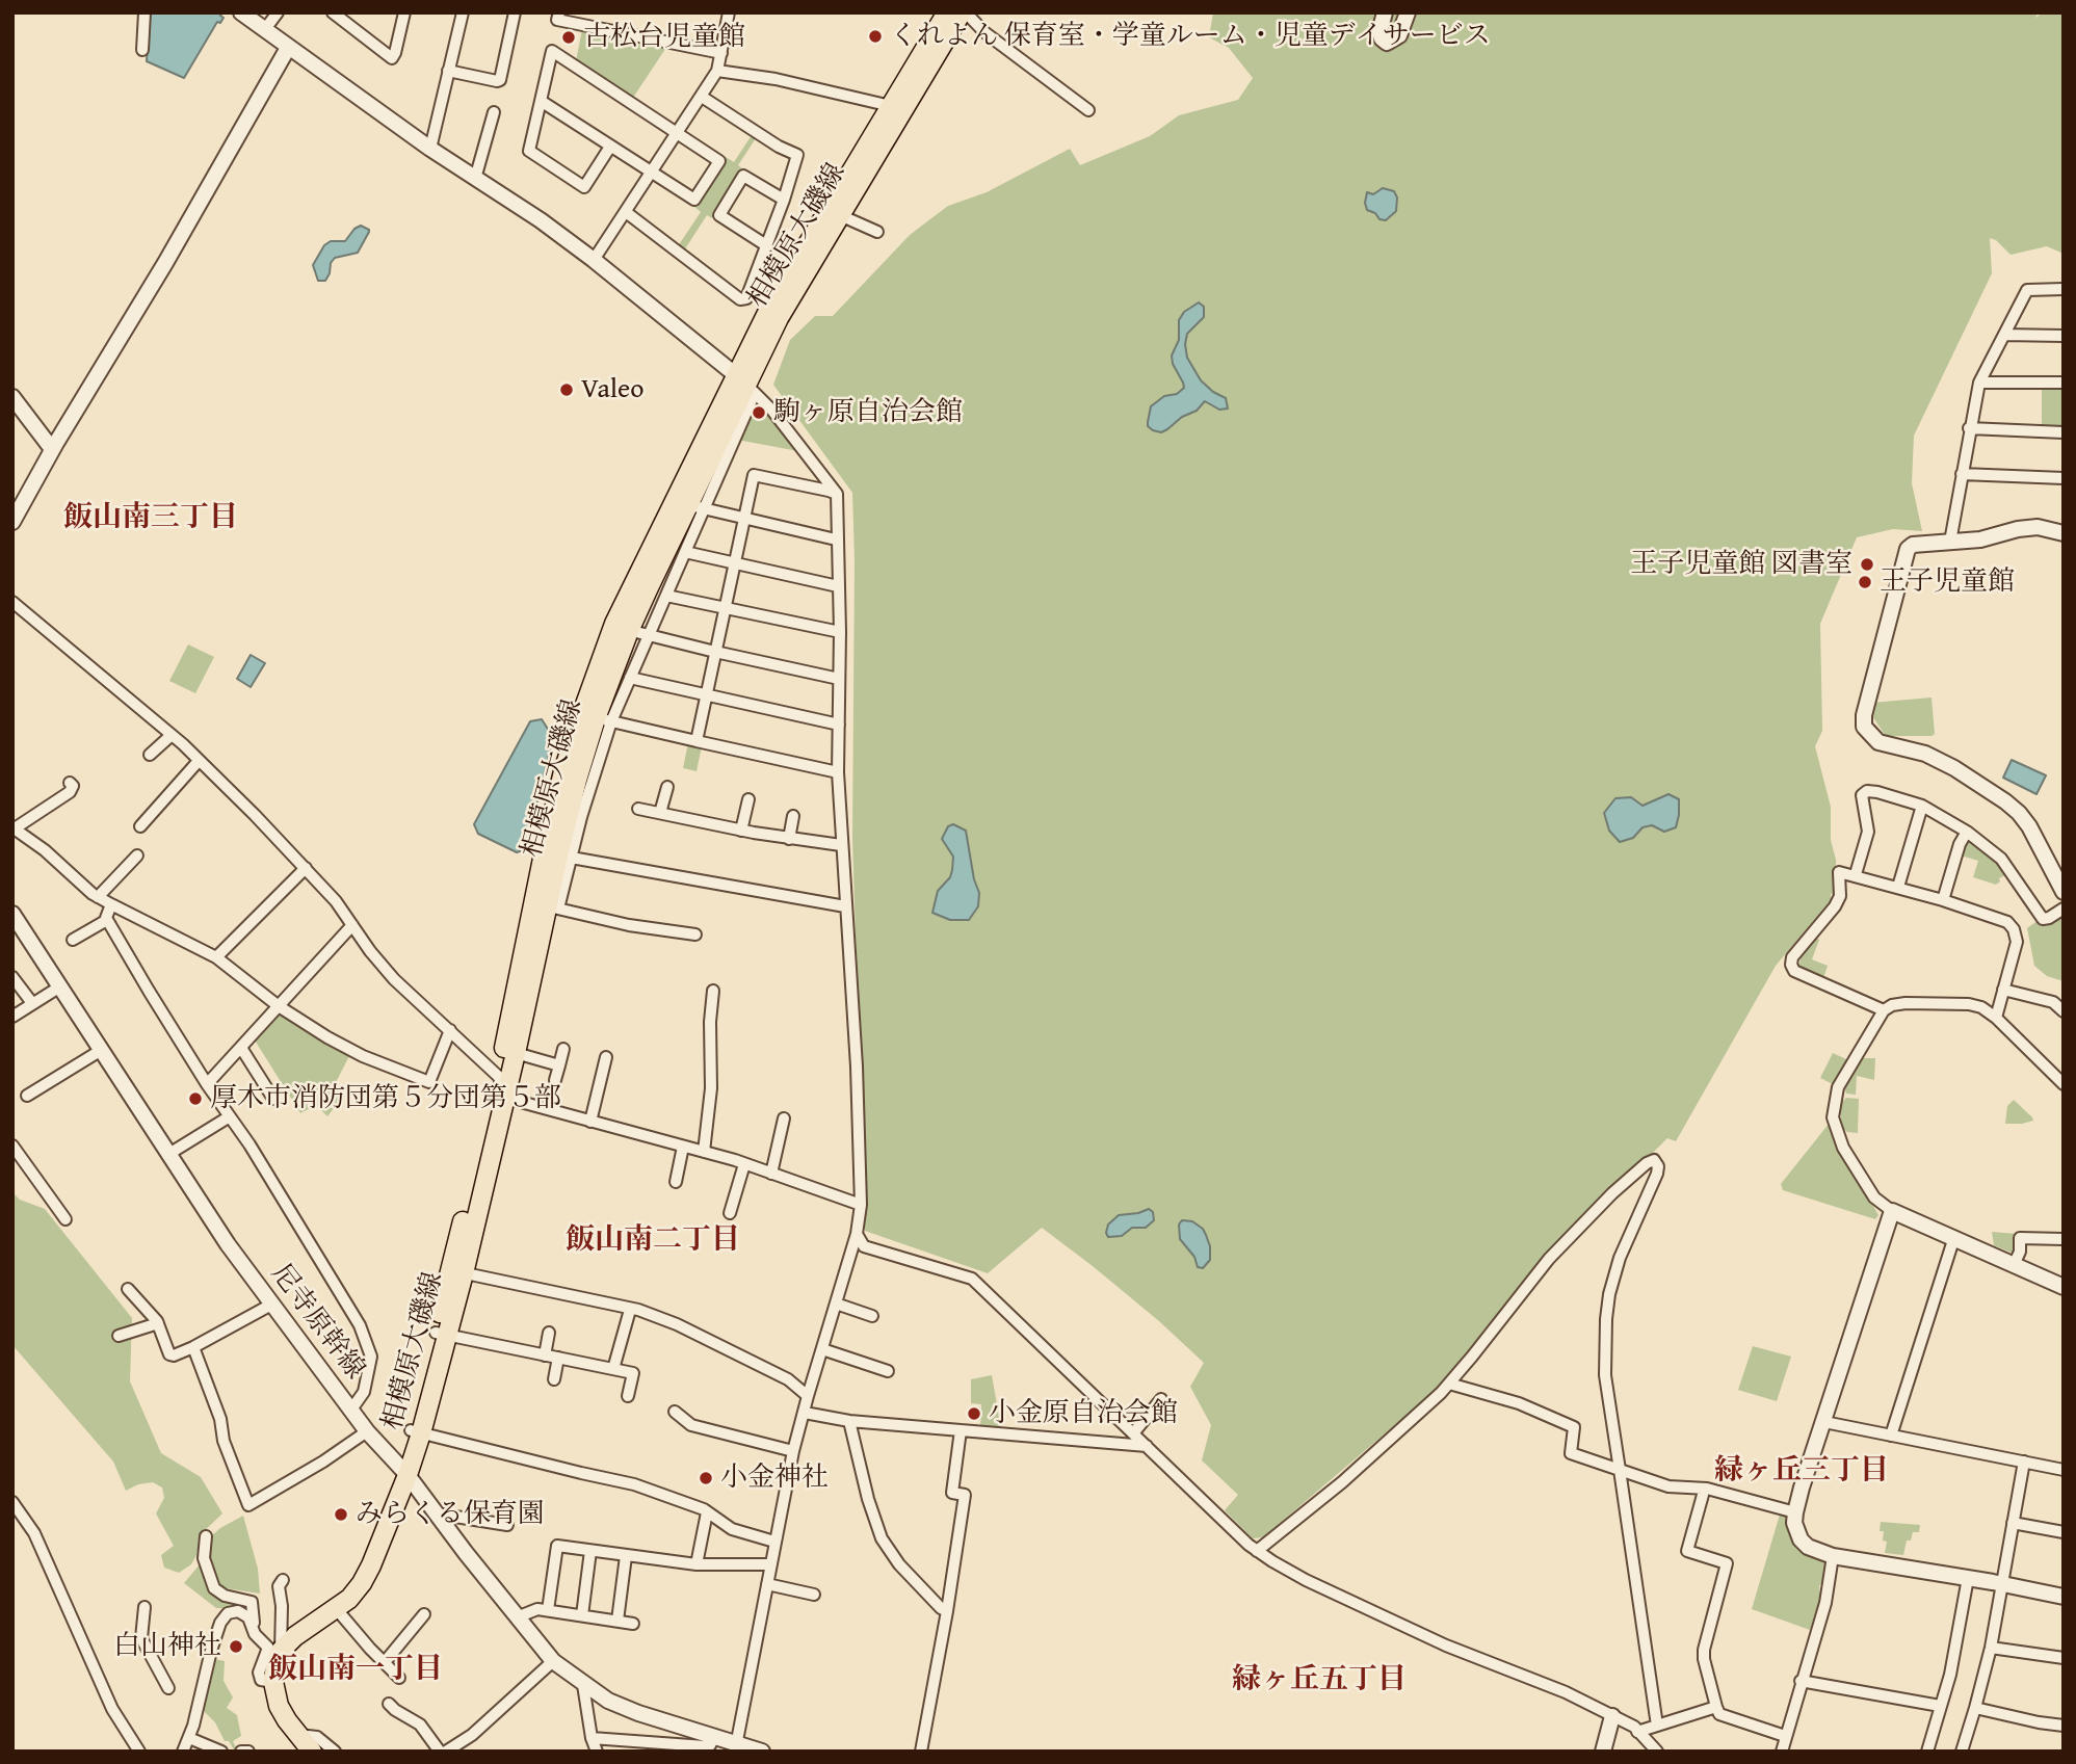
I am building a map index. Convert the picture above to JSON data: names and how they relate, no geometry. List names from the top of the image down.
{
  "streets": {
    "main road": ["相模原大磯線"],
    "street": ["尼寺原幹線"]
  },
  "crossings": [
    ["相模原大磯線", "尼寺原幹線"]
  ],
  "districts": [
    "飯山南三丁目",
    "飯山南二丁目",
    "緑ヶ丘三丁目",
    "飯山南一丁目",
    "緑ヶ丘五丁目"
  ],
  "places": [
    "くれよん 保育室・学童ルーム・児童デイサービス",
    "古松台児童館",
    "Valeo",
    "駒ヶ原自治会館",
    "王子児童館 図書室",
    "王子児童館",
    "厚木市消防団第５分団第５部",
    "小金原自治会館",
    "小金神社",
    "みらくる保育園",
    "白山神社"
  ]
}
